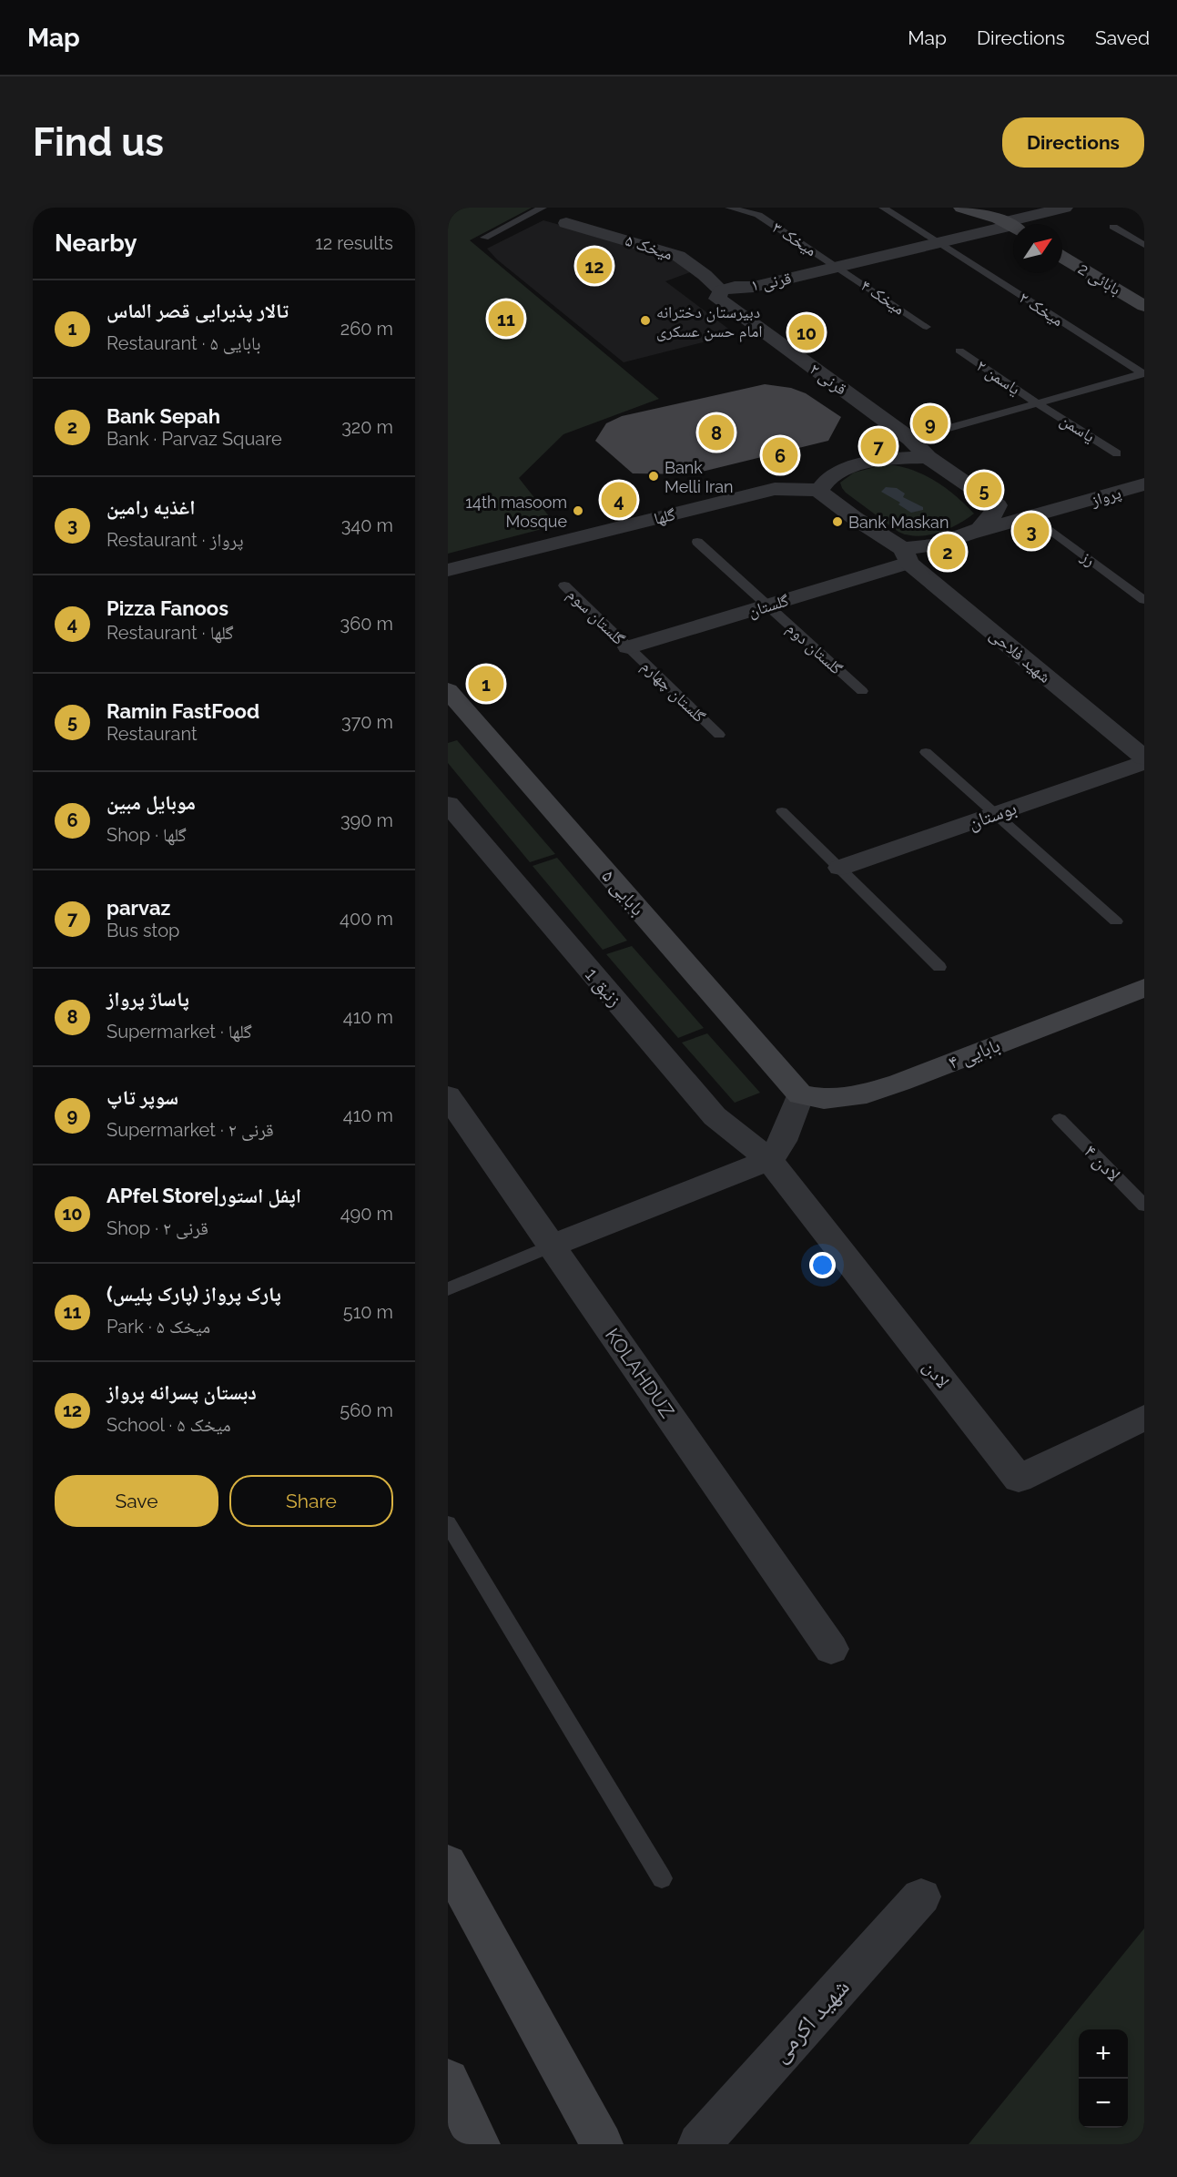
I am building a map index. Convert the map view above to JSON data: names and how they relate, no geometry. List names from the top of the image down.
{
  "streets": {
    "main road": ["بابائی 2", "۵ بابایی", "بابایی ۴"],
    "street": [
      "میخک ۵",
      "قرنی ۱",
      "قرنی ۲",
      "پرواز",
      "گلها",
      "گلستان",
      "شهید فلاحی",
      "بوستان",
      "زنبق 1",
      "KOLAHDUZ",
      "لادن",
      "شهید اکرمی"
    ],
    "lane": [
      "میخک ۳",
      "میخک ۴",
      "میخک ۲",
      "یاسمن ۲",
      "یاسمن",
      "رز",
      "گلستان سوم",
      "گلستان دوم",
      "گلستان چهارم",
      "لادن ۴"
    ]
  },
  "crossings": [
    ["میخک ۳", "قرنی ۱"],
    ["میخک ۳", "میخک ۴"],
    ["میخک ۵", "قرنی ۱"],
    ["میخک ۵", "قرنی ۲"],
    ["قرنی ۱", "میخک ۴"],
    ["قرنی ۱", "میخک ۲"],
    ["قرنی ۱", "قرنی ۲"],
    ["یاسمن ۲", "یاسمن"],
    ["قرنی ۲", "پرواز"],
    ["پرواز", "رز"],
    ["پرواز", "گلستان"],
    ["گلها", "شهید فلاحی"],
    ["گلستان", "گلستان سوم"],
    ["گلستان", "گلستان دوم"],
    ["گلستان", "شهید فلاحی"],
    ["گلستان", "گلستان چهارم"],
    ["گلستان سوم", "گلستان چهارم"],
    ["۵ بابایی", "بابایی ۴"],
    ["زنبق 1", "لادن"]
  ],
  "places": [
    "دبیرستان دخترانه امام حسن عسکری",
    "Bank Melli Iran",
    "14th masoom Mosque",
    "Bank Maskan"
  ],
  "north": "top right",
  "page": {
    "header": "Map",
    "nav": ["Map", "Directions", "Saved"],
    "buttons": [
      "Directions",
      ["Save", "Share"]
    ],
    "title": "Find us",
    "heading": ["Nearby", "12 results"],
    "pins": [
      "12",
      "11",
      "10",
      "9",
      "8",
      "7",
      "6",
      "5",
      "4",
      "3",
      "2",
      "1"
    ],
    "list": [
      {
        "mark": "1",
        "name": "تالار پذیرایی قصر الماس",
        "note": "Restaurant · ۵ بابایی",
        "value": "260 m"
      },
      {
        "mark": "2",
        "name": "Bank Sepah",
        "note": "Bank · Parvaz Square",
        "value": "320 m"
      },
      {
        "mark": "3",
        "name": "اغذیه رامین",
        "note": "Restaurant · پرواز",
        "value": "340 m"
      },
      {
        "mark": "4",
        "name": "Pizza Fanoos",
        "note": "Restaurant · گلها",
        "value": "360 m"
      },
      {
        "mark": "5",
        "name": "Ramin FastFood",
        "note": "Restaurant",
        "value": "370 m"
      },
      {
        "mark": "6",
        "name": "موبایل مبین",
        "note": "Shop · گلها",
        "value": "390 m"
      },
      {
        "mark": "7",
        "name": "parvaz",
        "note": "Bus stop",
        "value": "400 m"
      },
      {
        "mark": "8",
        "name": "پاساژ پرواز",
        "note": "Supermarket · گلها",
        "value": "410 m"
      },
      {
        "mark": "9",
        "name": "سوپر تاپ",
        "note": "Supermarket · قرنی ۲",
        "value": "410 m"
      },
      {
        "mark": "10",
        "name": "APfel Store|اپفل استور",
        "note": "Shop · قرنی ۲",
        "value": "490 m"
      },
      {
        "mark": "11",
        "name": "پارک پرواز (پارک پلیس)",
        "note": "Park · میخک ۵",
        "value": "510 m"
      },
      {
        "mark": "12",
        "name": "دبستان پسرانه پرواز",
        "note": "School · میخک ۵",
        "value": "560 m"
      }
    ],
    "map_buttons": ["+", "−"]
  }
}
